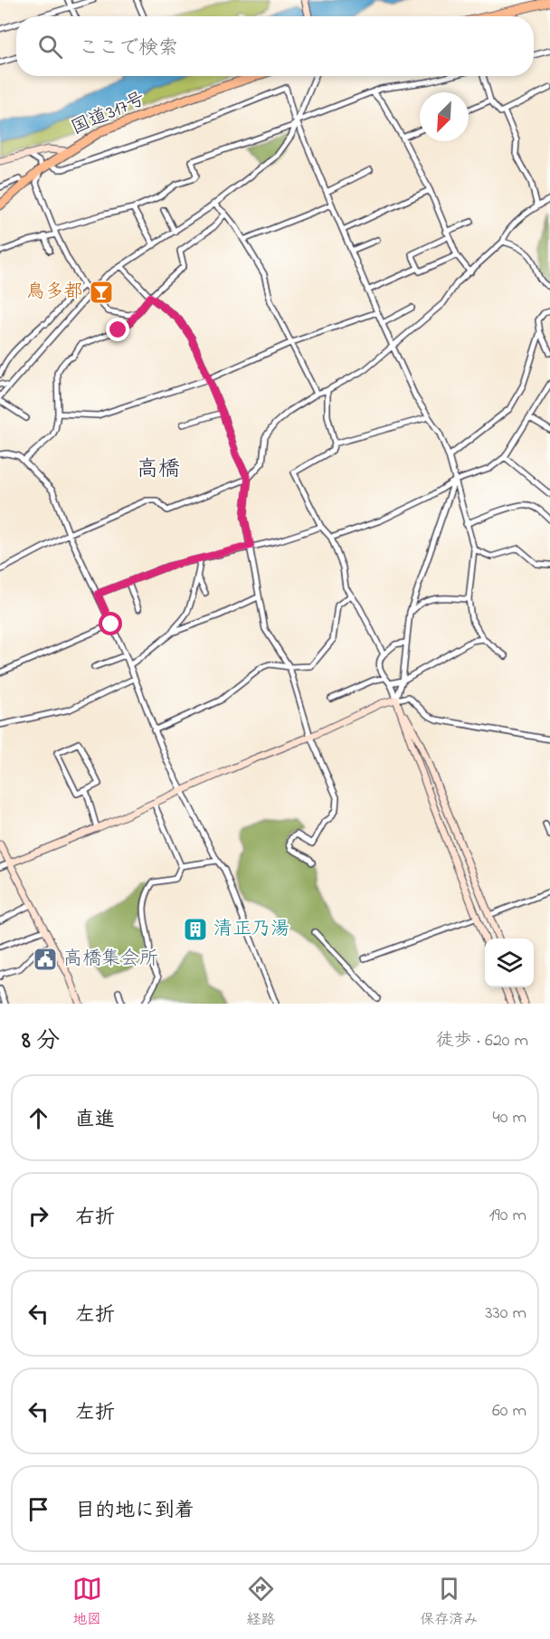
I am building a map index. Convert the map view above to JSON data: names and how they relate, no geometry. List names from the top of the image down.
{
  "streets": {
    "highway": ["国道317号"]
  },
  "districts": ["高橋"],
  "places": {
    "bar": ["鳥多都"],
    "building": ["清正乃湯"],
    "public building": ["高橋集会所"]
  },
  "north": "bottom left",
  "page": {
    "search": "ここで検索",
    "heading": ["8 分", "徒歩 · 620 m"],
    "list": [
      ["直進", "40 m"],
      ["右折", "190 m"],
      ["左折", "330 m"],
      ["左折", "60 m"],
      "目的地に到着"
    ],
    "nav": ["地図", "経路", "保存済み"]
  }
}
